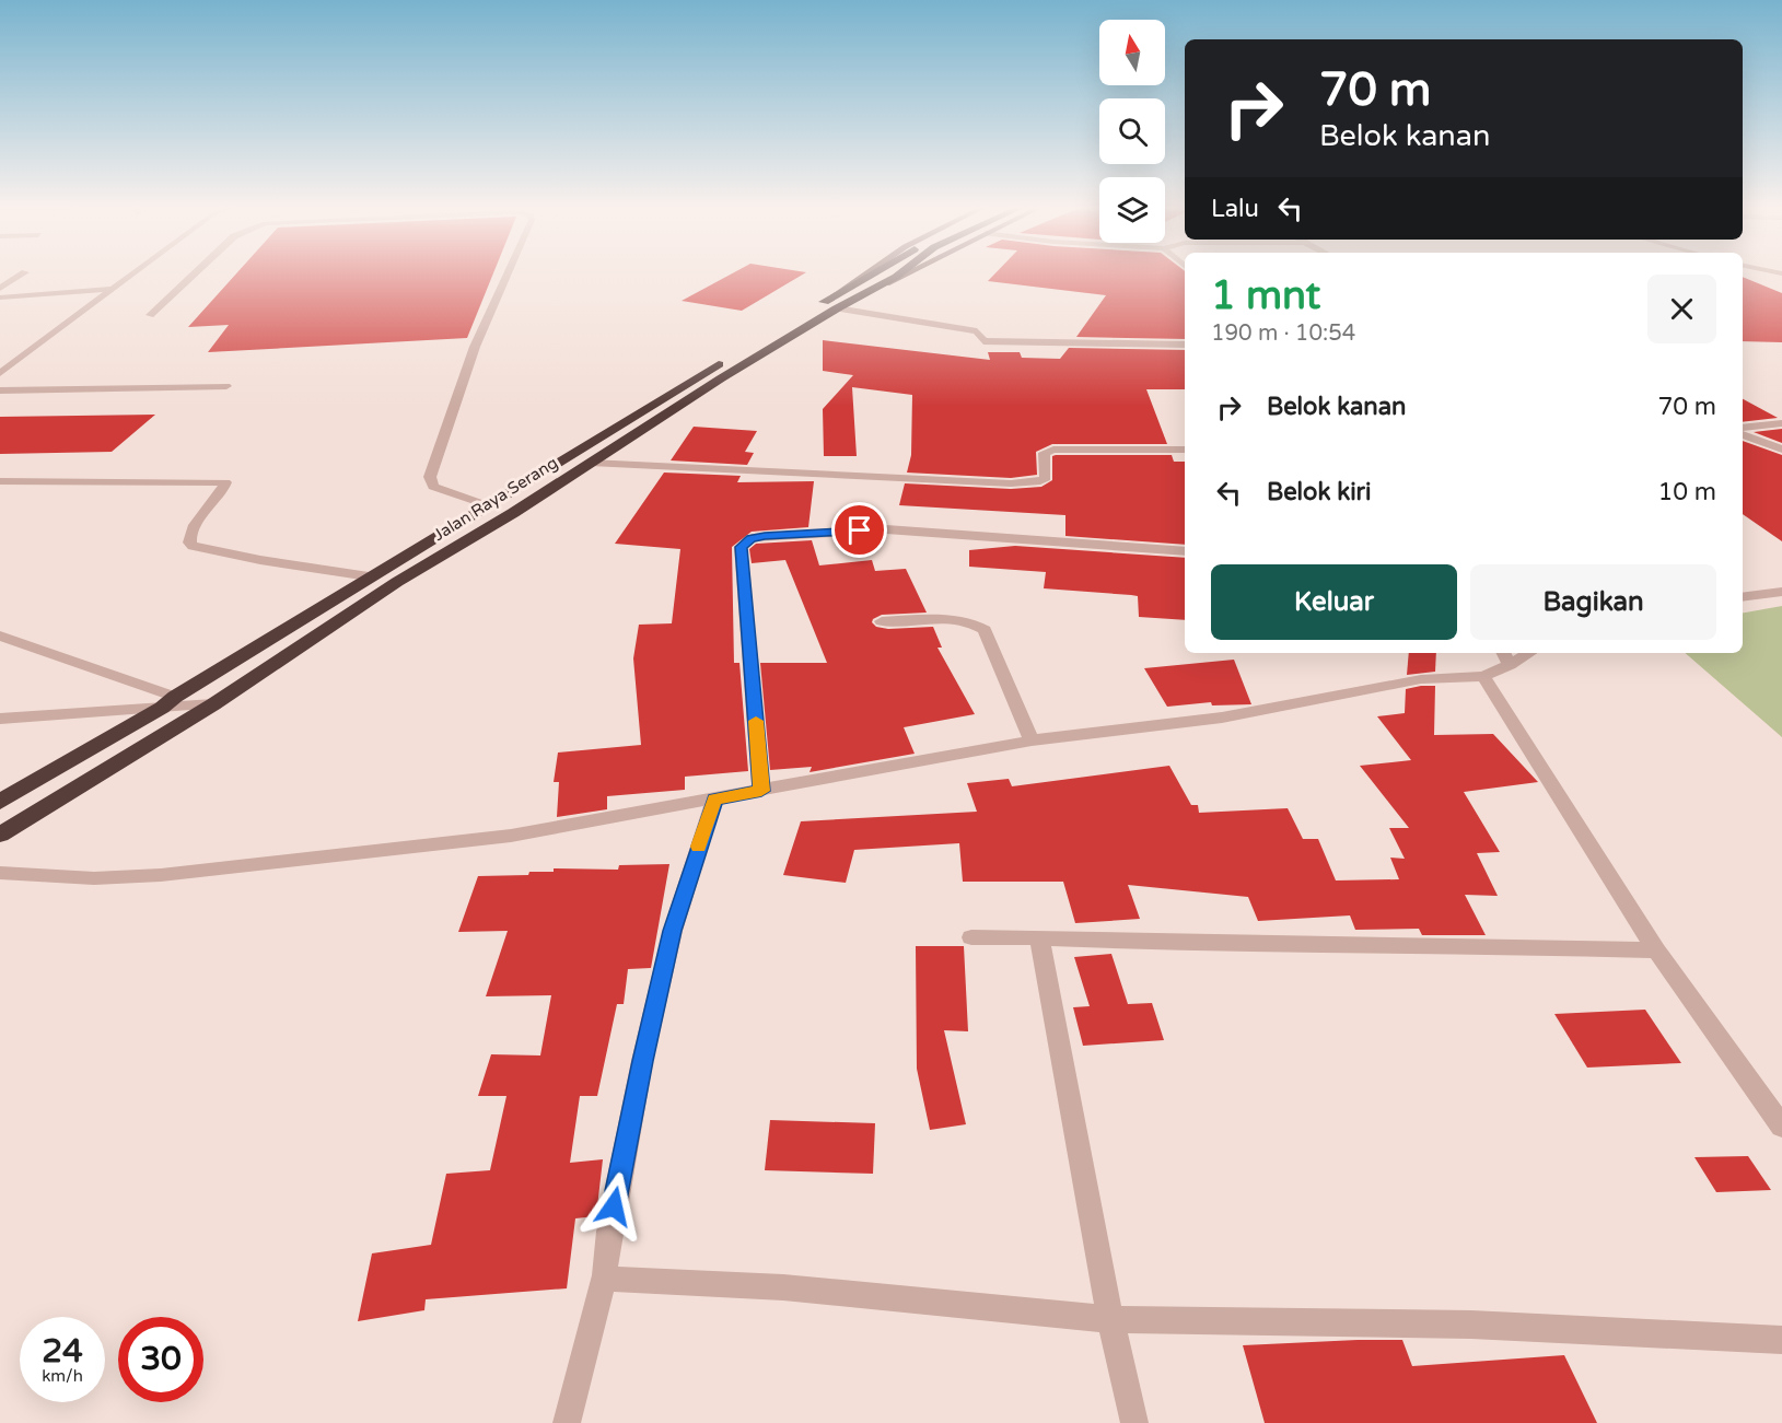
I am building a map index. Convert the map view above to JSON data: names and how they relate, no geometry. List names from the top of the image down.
{
  "streets": {
    "highway": ["Jalan Raya Serang"]
  },
  "north": "top",
  "page": {
    "turn": ["70 m", "Belok kanan"],
    "then": "Lalu",
    "heading": ["1 mnt", "190 m · 10:54"],
    "list": [
      {
        "name": "Belok kanan",
        "value": "70 m"
      },
      {
        "name": "Belok kiri",
        "value": "10 m"
      }
    ],
    "buttons": ["Keluar", "Bagikan"],
    "speed": "24 km/h",
    "limit": "30"
  }
}
